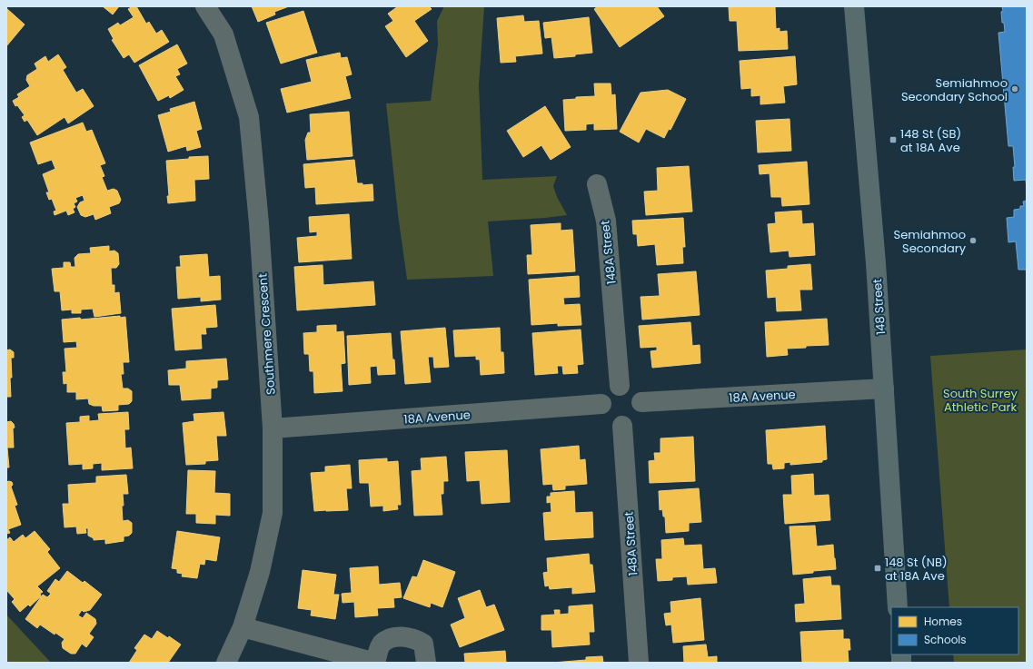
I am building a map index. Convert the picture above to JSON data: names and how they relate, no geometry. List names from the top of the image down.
{
  "streets": {
    "main road": ["148 Street"],
    "street": ["148A Street", "Southmere Crescent", "18A Avenue"]
  },
  "crossings": [
    ["148A Street", "18A Avenue"],
    ["148 Street", "18A Avenue"],
    ["Southmere Crescent", "18A Avenue"]
  ],
  "parks": ["South Surrey Athletic Park"],
  "places": {
    "other": ["Semiahmoo Secondary School", "Semiahmoo Secondary"],
    "transit": ["148 St (SB) at 18A Ave", "148 St (NB) at 18A Ave"]
  },
  "legend": ["Homes", "Schools"]
}
